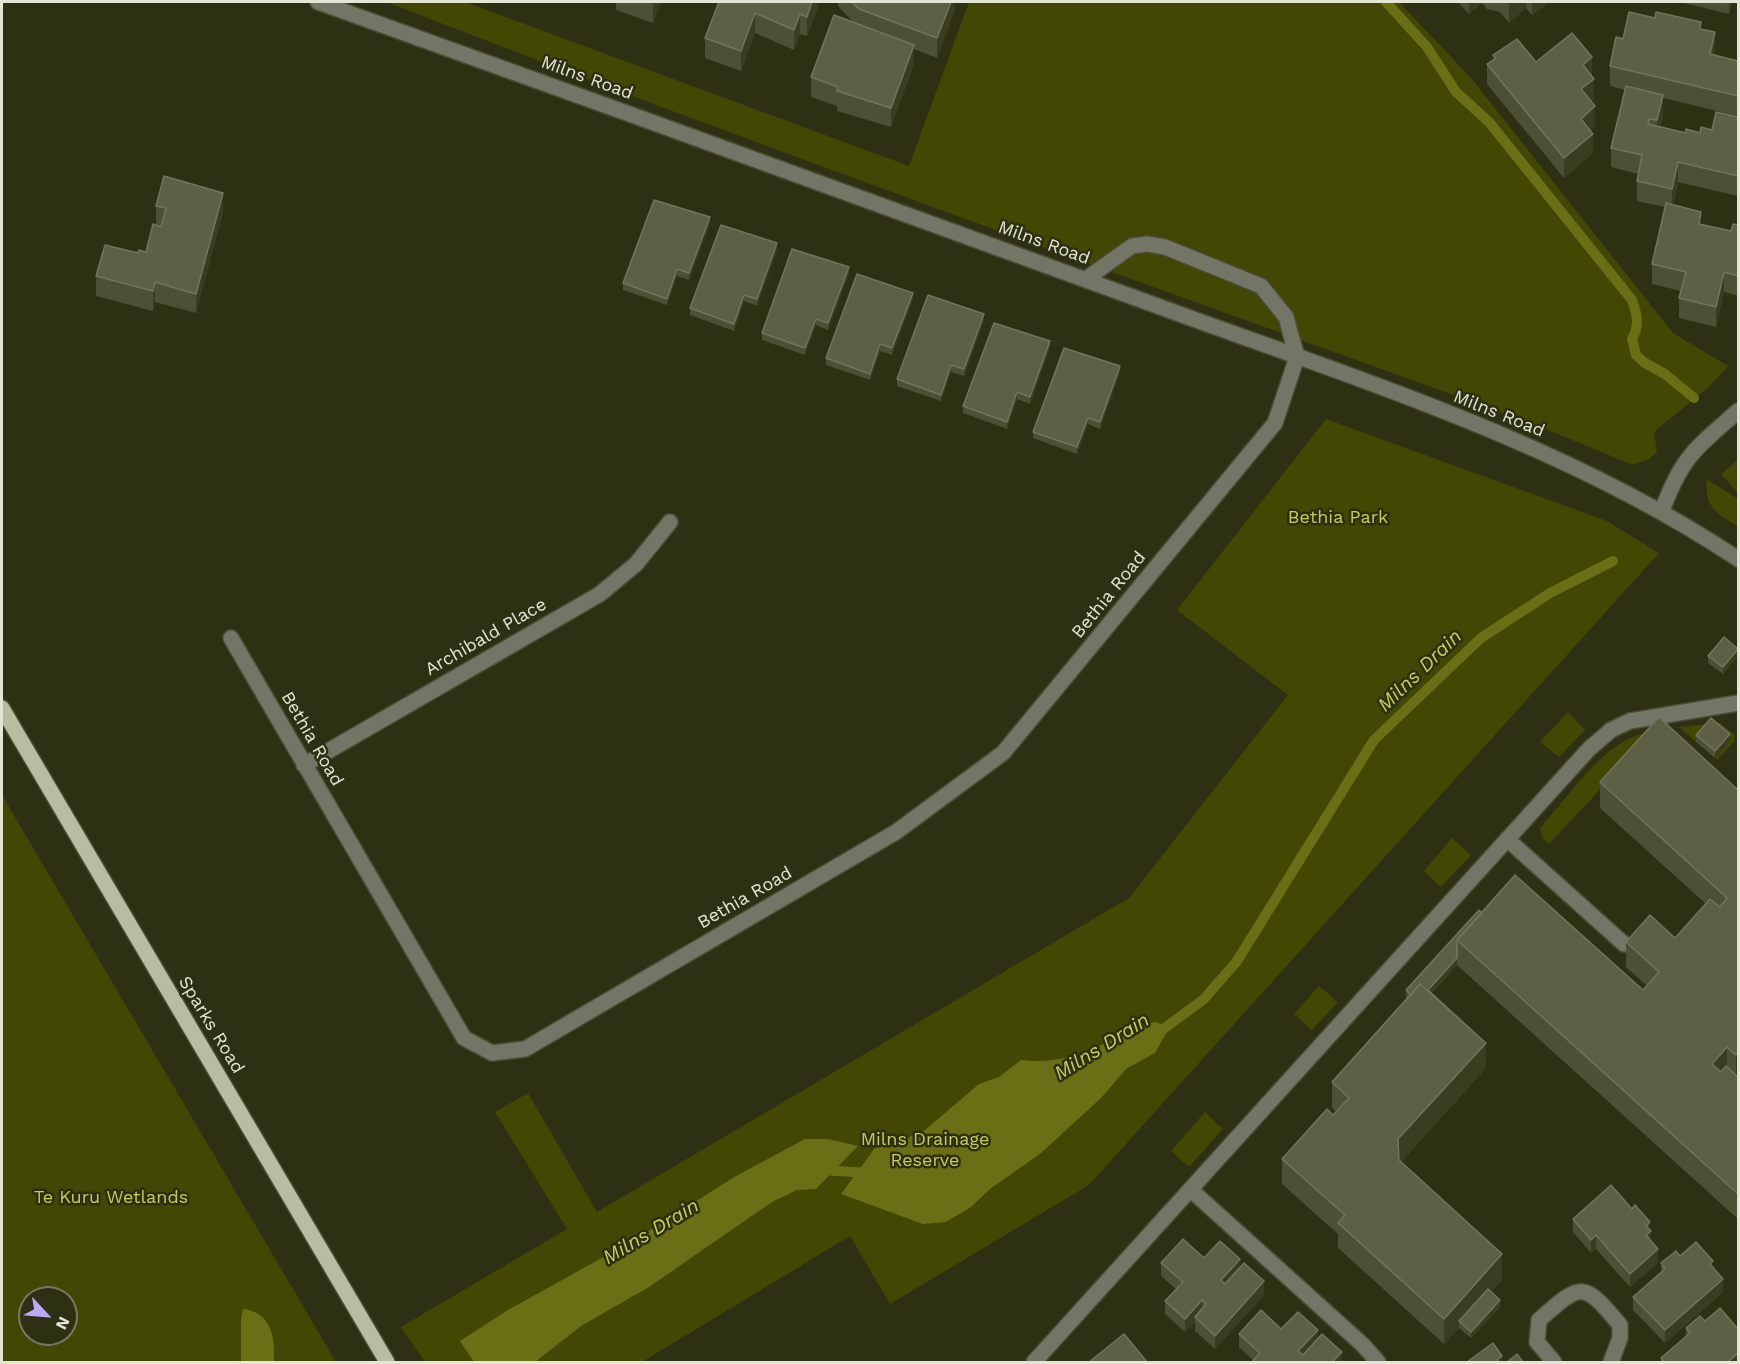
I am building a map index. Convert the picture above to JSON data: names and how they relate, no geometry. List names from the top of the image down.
{
  "streets": {
    "main road": ["Sparks Road"],
    "street": ["Milns Road", "Bethia Road", "Archibald Place"]
  },
  "crossings": [
    ["Milns Road", "Bethia Road"],
    ["Bethia Road", "Archibald Place"]
  ],
  "water": ["Milns Drain"],
  "parks": ["Bethia Park", "Milns Drainage Reserve", "Te Kuru Wetlands"],
  "north": "bottom right"
}
